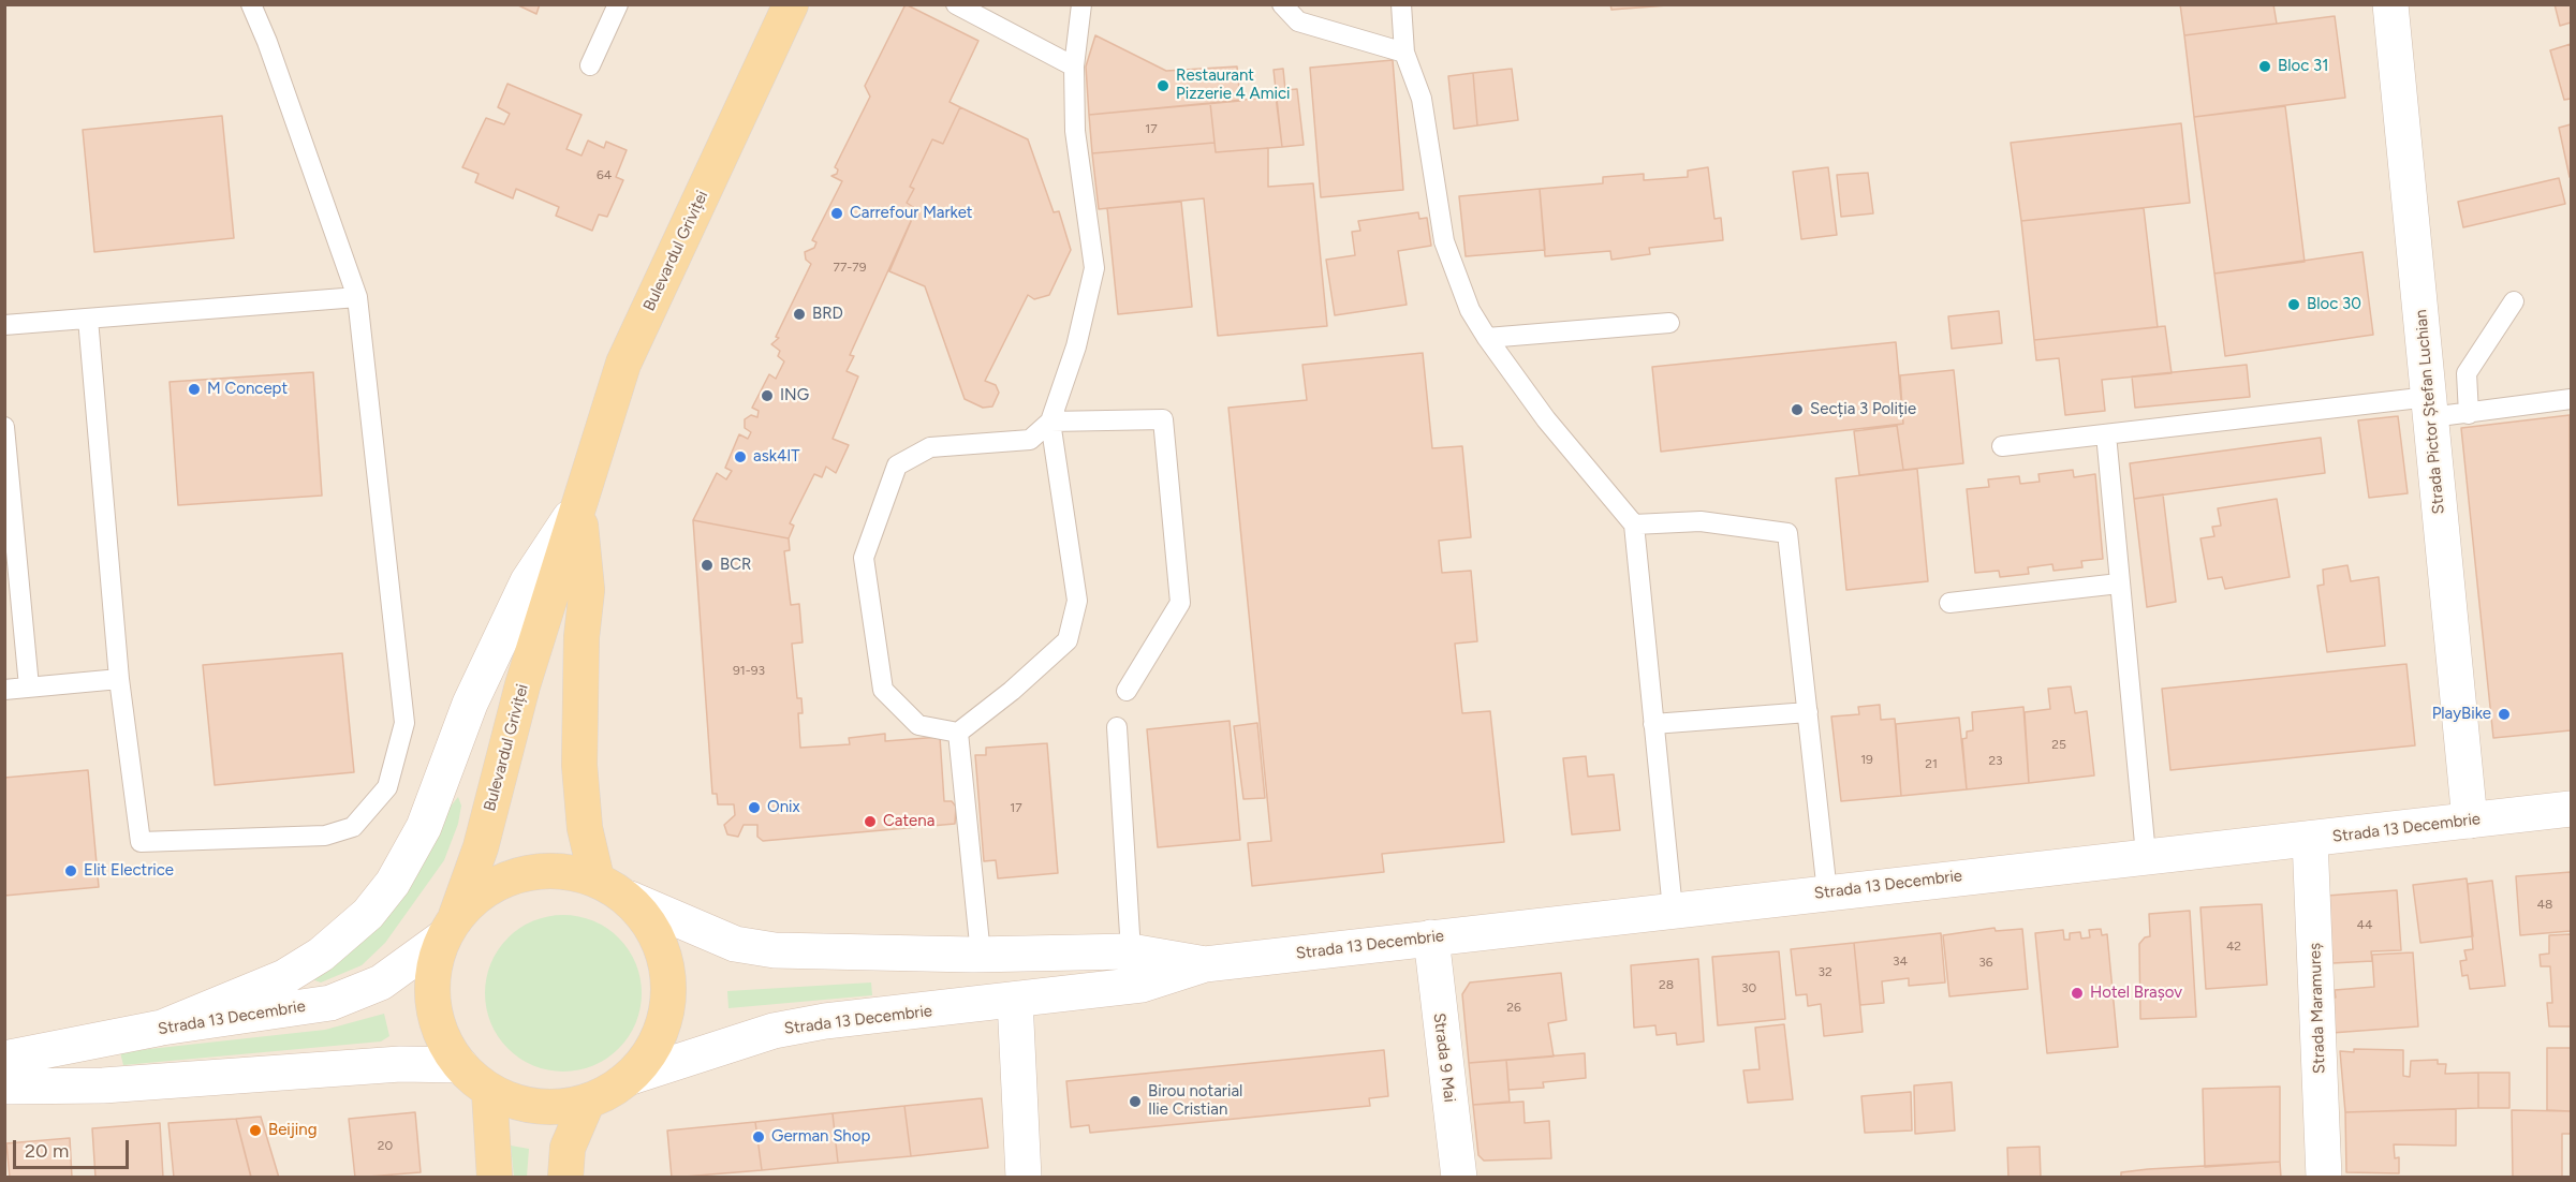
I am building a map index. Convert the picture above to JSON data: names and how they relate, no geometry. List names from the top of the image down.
{
  "streets": {
    "main road": [
      "Bulevardul Griviței",
      "Strada Pictor Ștefan Luchian",
      "Strada 13 Decembrie",
      "Strada Maramureș",
      "Strada 9 Mai"
    ]
  },
  "crossings": [
    ["Bulevardul Griviței", "Strada 13 Decembrie"],
    ["Strada Pictor Ștefan Luchian", "Strada 13 Decembrie"],
    ["Strada 13 Decembrie", "Strada Maramureș"],
    ["Strada 13 Decembrie", "Strada 9 Mai"]
  ],
  "places": [
    "Bloc 31",
    "Restaurant Pizzerie 4 Amici",
    "Carrefour Market",
    "Bloc 30",
    "BRD",
    "M Concept",
    "ING",
    "Secția 3 Poliție",
    "ask4IT",
    "BCR",
    "PlayBike",
    "Onix",
    "Catena",
    "Elit Electrice",
    "Hotel Brașov",
    "Birou notarial Ilie Cristian",
    "Beijing",
    "German Shop"
  ],
  "house_numbers": [
    "17",
    "64",
    "77-79",
    "91-93",
    "25",
    "19",
    "23",
    "21",
    "17",
    "48",
    "44",
    "42",
    "34",
    "36",
    "32",
    "28",
    "30",
    "26",
    "20"
  ],
  "scale_bar": "20 m"
}
